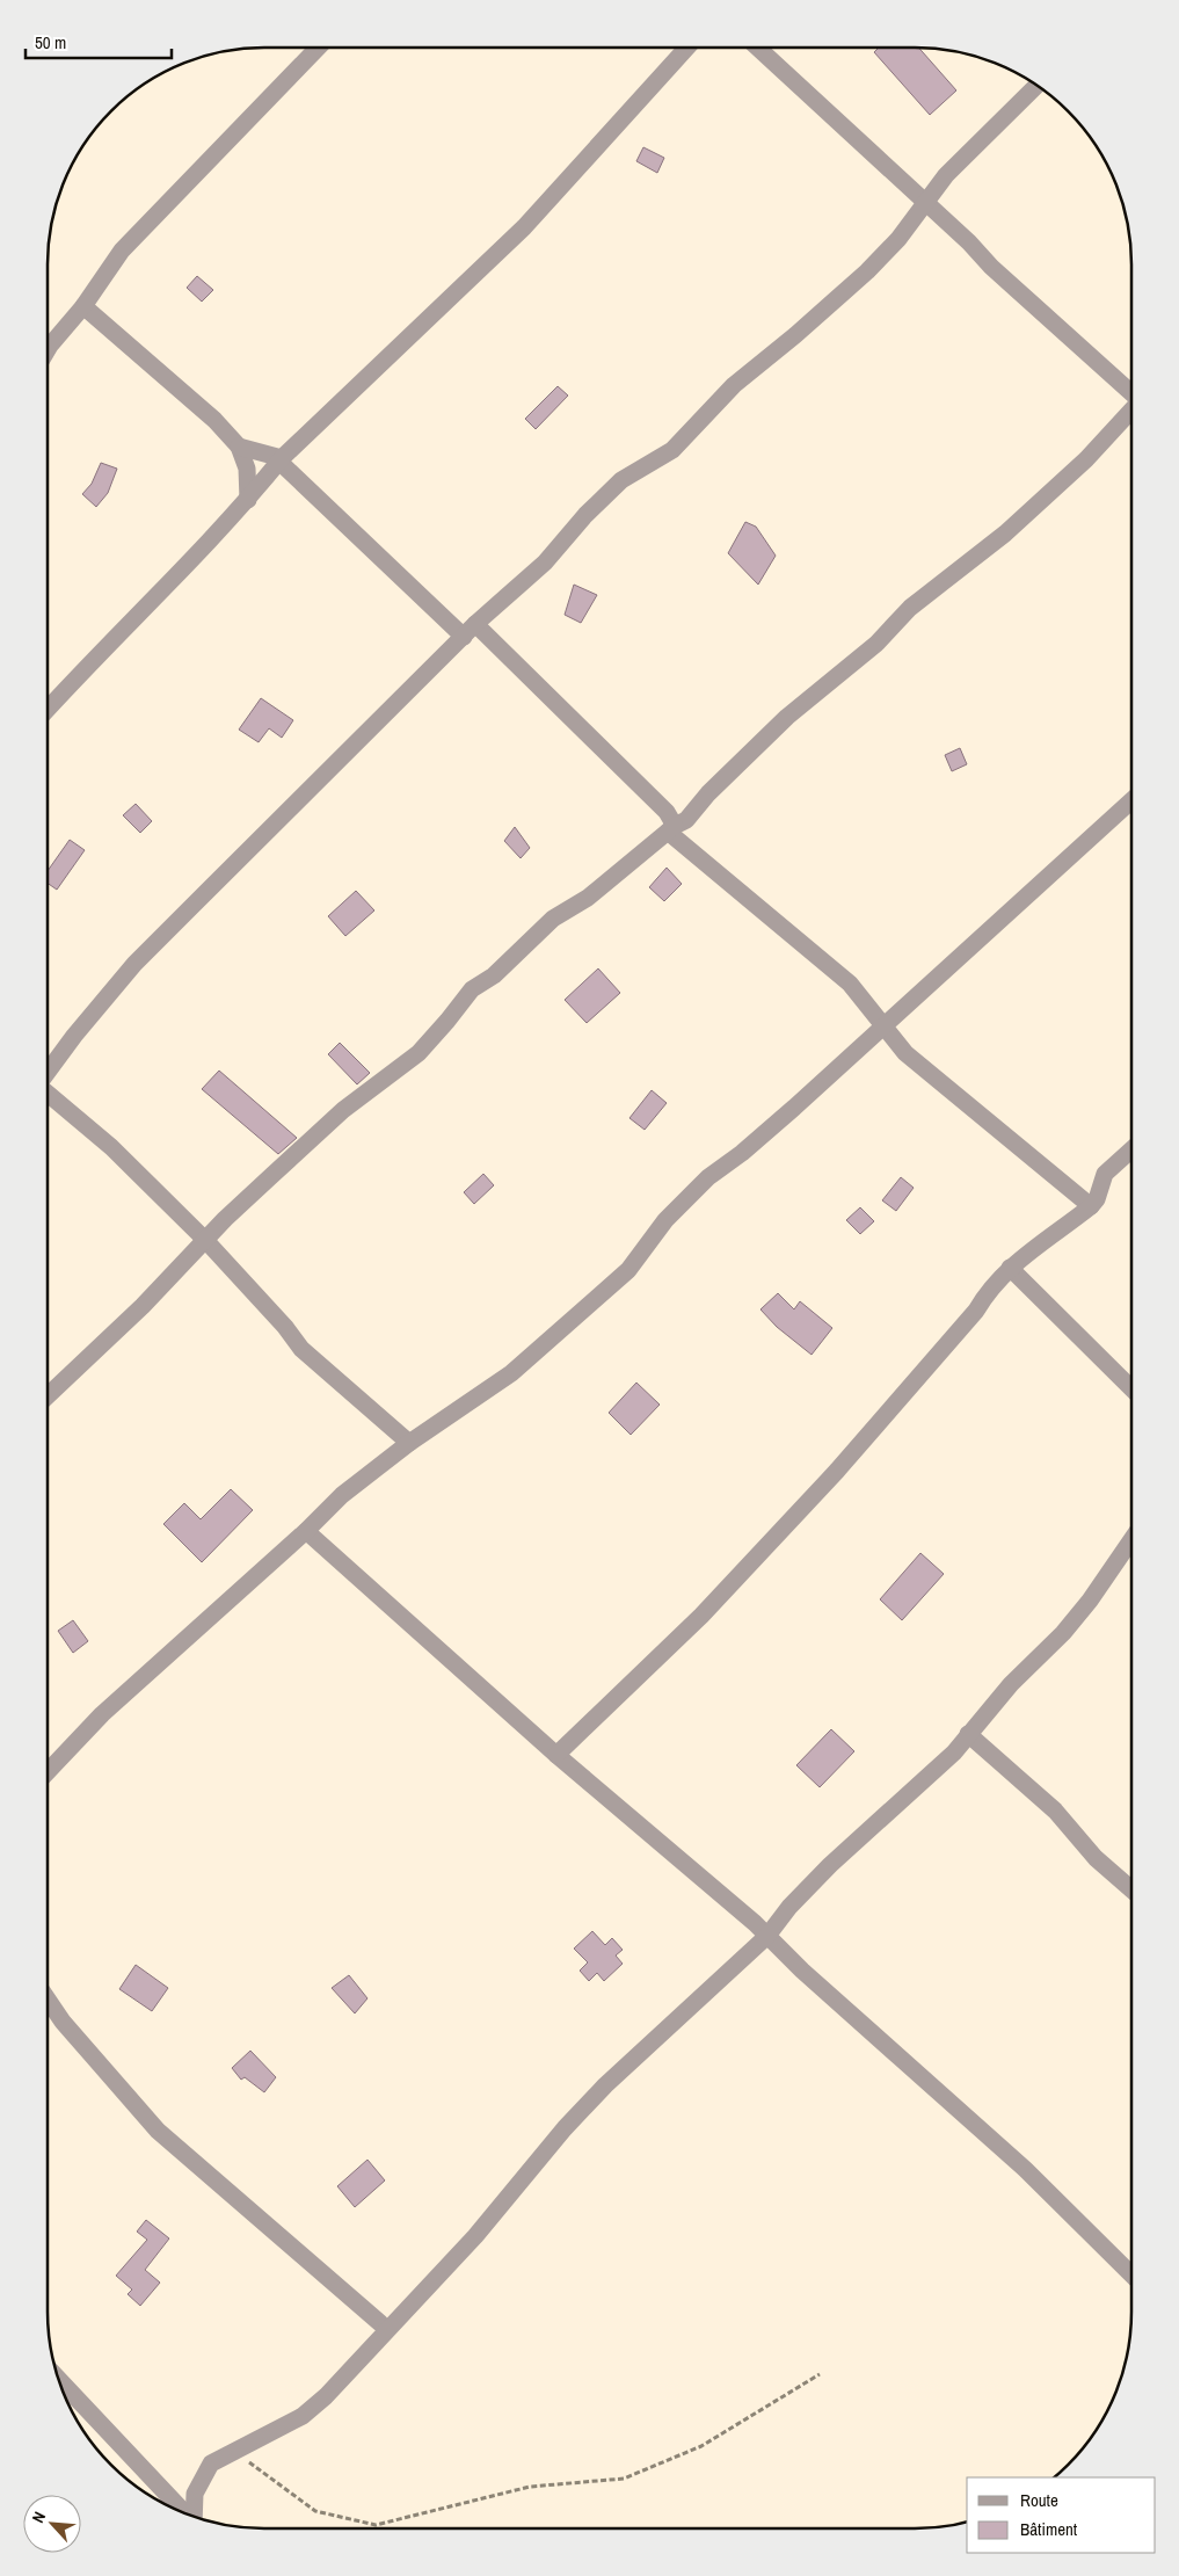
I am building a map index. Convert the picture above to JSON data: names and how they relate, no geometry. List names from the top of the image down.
{
  "legend": ["Route", "Bâtiment"],
  "scale_bar": "50 m",
  "north": "top left"
}
